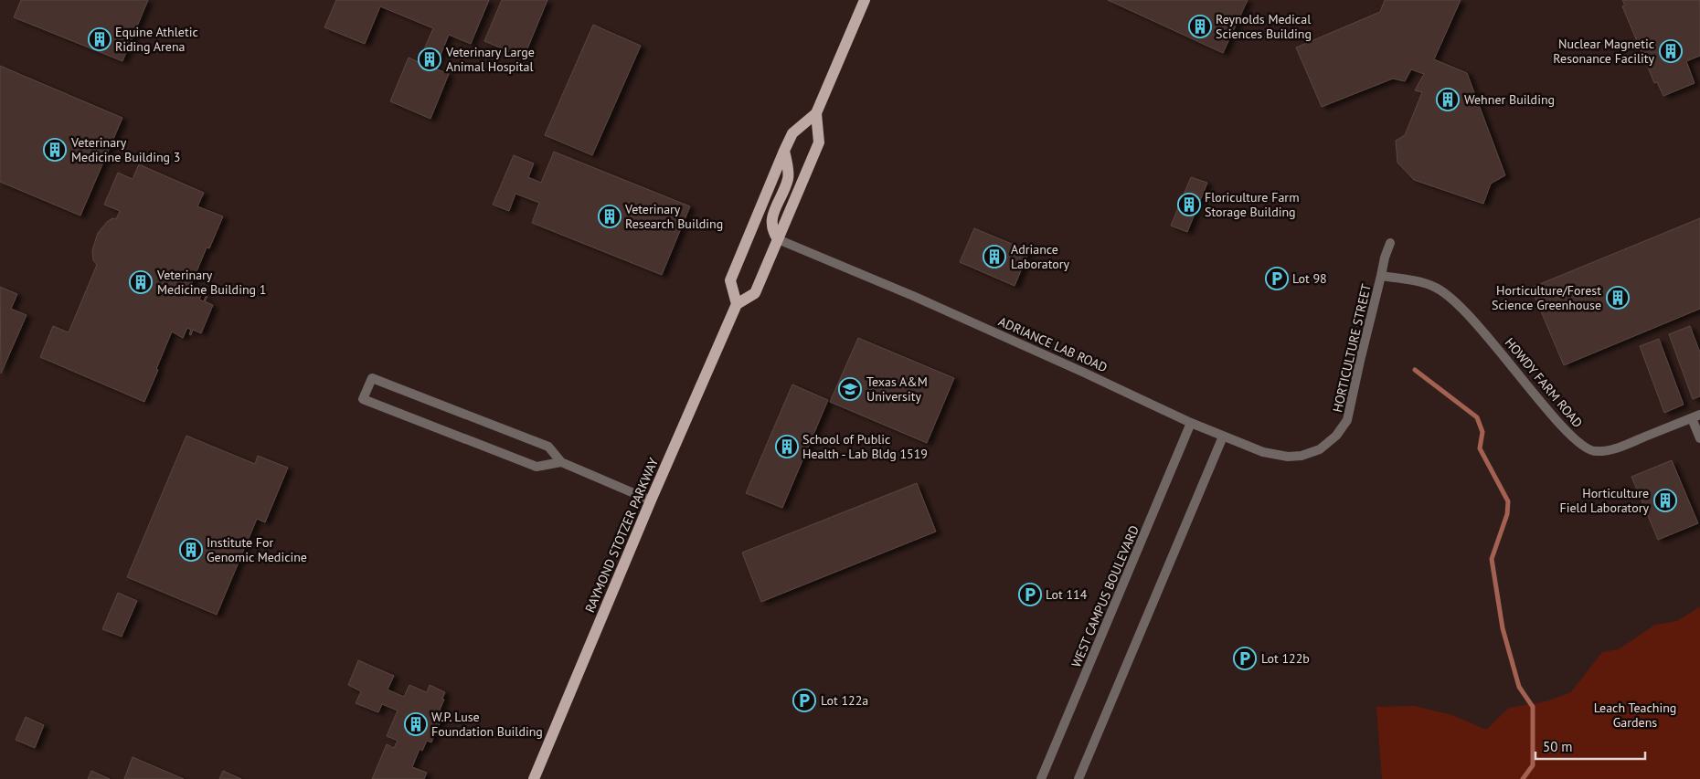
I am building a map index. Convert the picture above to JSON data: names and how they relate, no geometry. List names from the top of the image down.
{
  "streets": {
    "main road": ["RAYMOND STOTZER PARKWAY"],
    "street": [
      "ADRIANCE LAB ROAD",
      "HORTICULTURE STREET",
      "HOWDY FARM ROAD",
      "WEST CAMPUS BOULEVARD"
    ]
  },
  "crossings": [
    ["ADRIANCE LAB ROAD", "HORTICULTURE STREET"],
    ["ADRIANCE LAB ROAD", "WEST CAMPUS BOULEVARD"],
    ["HORTICULTURE STREET", "HOWDY FARM ROAD"]
  ],
  "parks": ["Leach Teaching Gardens"],
  "places": {
    "building": [
      "Reynolds Medical Sciences Building",
      "Equine Athletic Riding Arena",
      "Nuclear Magnetic Resonance Facility",
      "Veterinary Large Animal Hospital",
      "Wehner Building",
      "Veterinary Medicine Building 3",
      "Floriculture Farm Storage Building",
      "Veterinary Research Building",
      "Adriance Laboratory",
      "Veterinary Medicine Building 1",
      "Horticulture/Forest Science Greenhouse",
      "School of Public Health - Lab Bldg 1519",
      "Horticulture Field Laboratory",
      "Institute For Genomic Medicine",
      "W.P. Luse Foundation Building"
    ],
    "parking": [
      "Lot 98",
      "Lot 114",
      "Lot 122b",
      "Lot 122a"
    ],
    "school or university": ["Texas A&M University"]
  },
  "scale_bar": "50 m"
}
